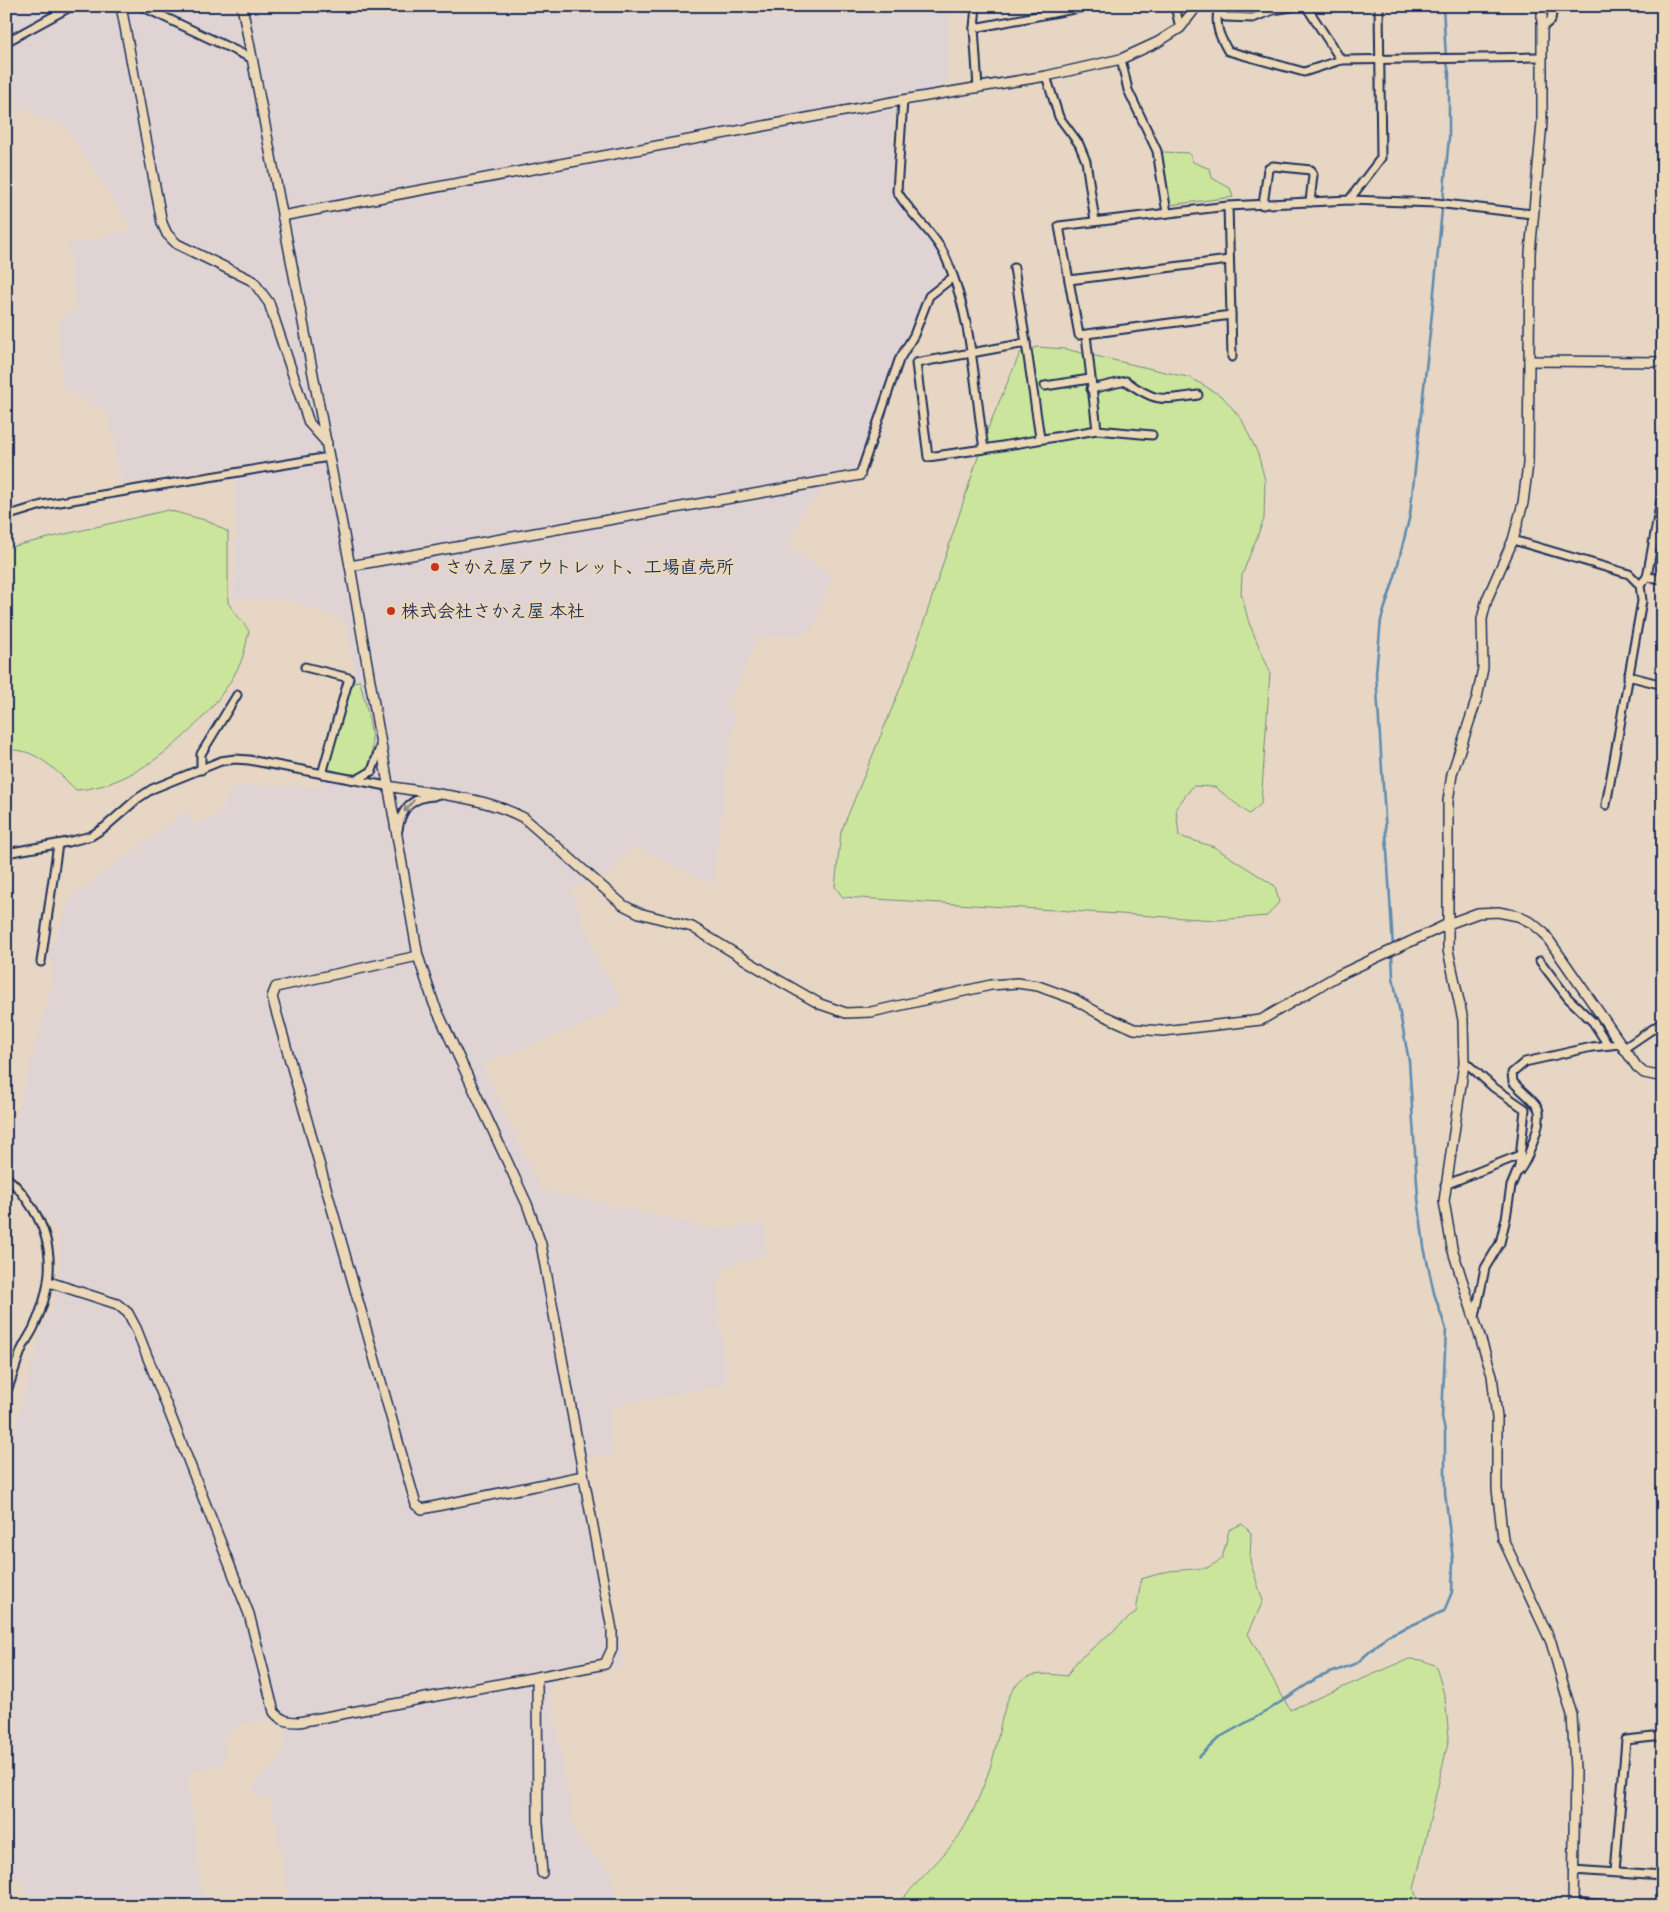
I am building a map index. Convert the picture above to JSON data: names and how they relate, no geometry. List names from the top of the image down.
{
  "places": ["さかえ屋アウトレット、工場直売所", "株式会社さかえ屋 本社"]
}
